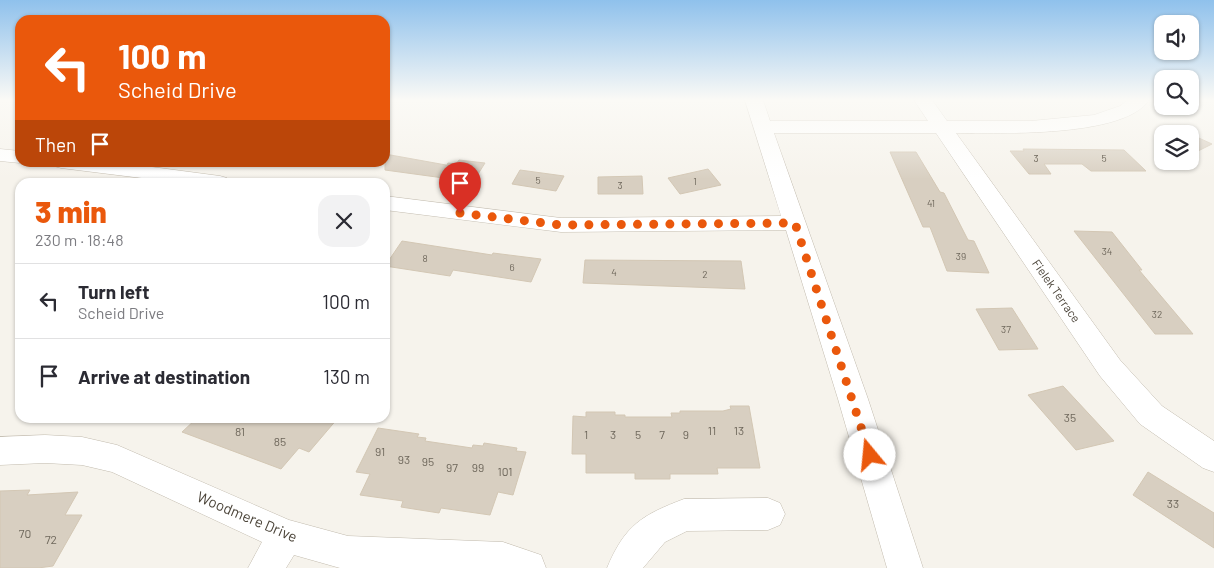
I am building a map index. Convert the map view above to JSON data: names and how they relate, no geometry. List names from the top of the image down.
{
  "streets": {
    "street": ["Fielek Terrace", "Woodmere Drive"]
  },
  "house_numbers": [
    "3",
    "5",
    "5",
    "1",
    "3",
    "41",
    "34",
    "39",
    "8",
    "6",
    "4",
    "2",
    "32",
    "37",
    "35",
    "11",
    "13",
    "81",
    "1",
    "3",
    "5",
    "7",
    "9",
    "85",
    "91",
    "93",
    "95",
    "97",
    "99",
    "101",
    "33",
    "70",
    "72"
  ],
  "page": {
    "turn": ["100 m", "Scheid Drive"],
    "then": "Then",
    "heading": ["3 min", "230 m · 18:48"],
    "list": [
      {
        "name": "Turn left",
        "note": "Scheid Drive",
        "value": "100 m"
      },
      {
        "name": "Arrive at destination",
        "value": "130 m"
      }
    ]
  }
}
